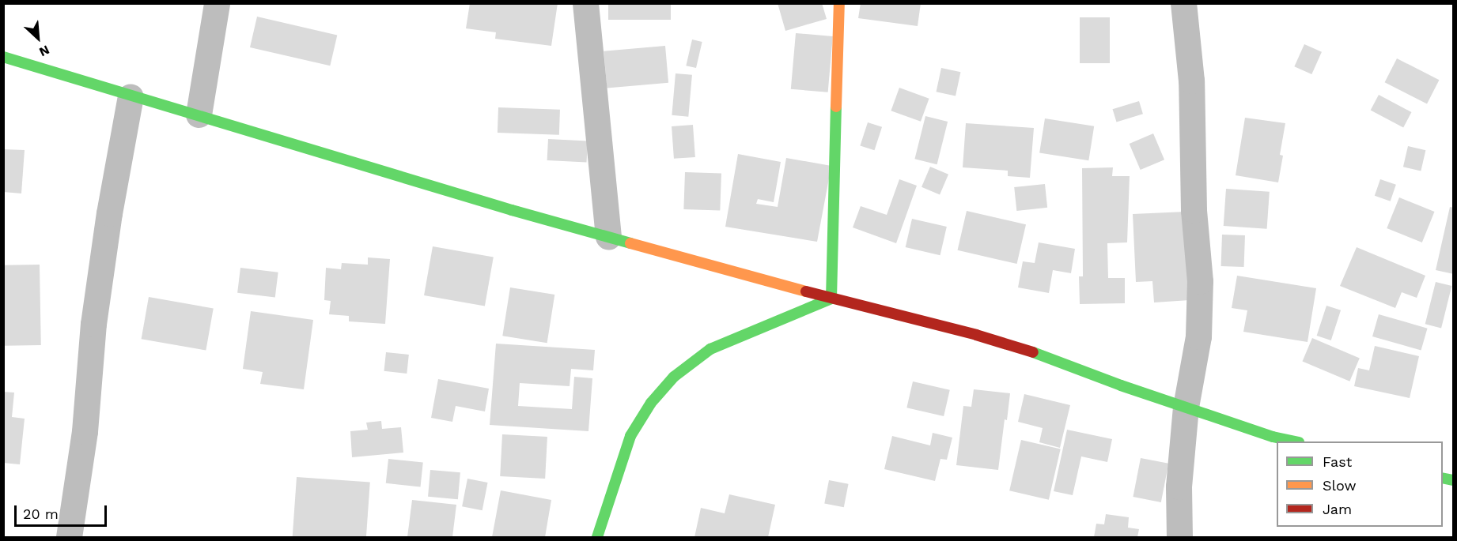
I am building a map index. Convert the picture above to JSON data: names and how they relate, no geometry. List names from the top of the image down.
{
  "legend": ["Fast", "Slow", "Jam"],
  "scale_bar": "20 m",
  "north": "bottom right"
}
